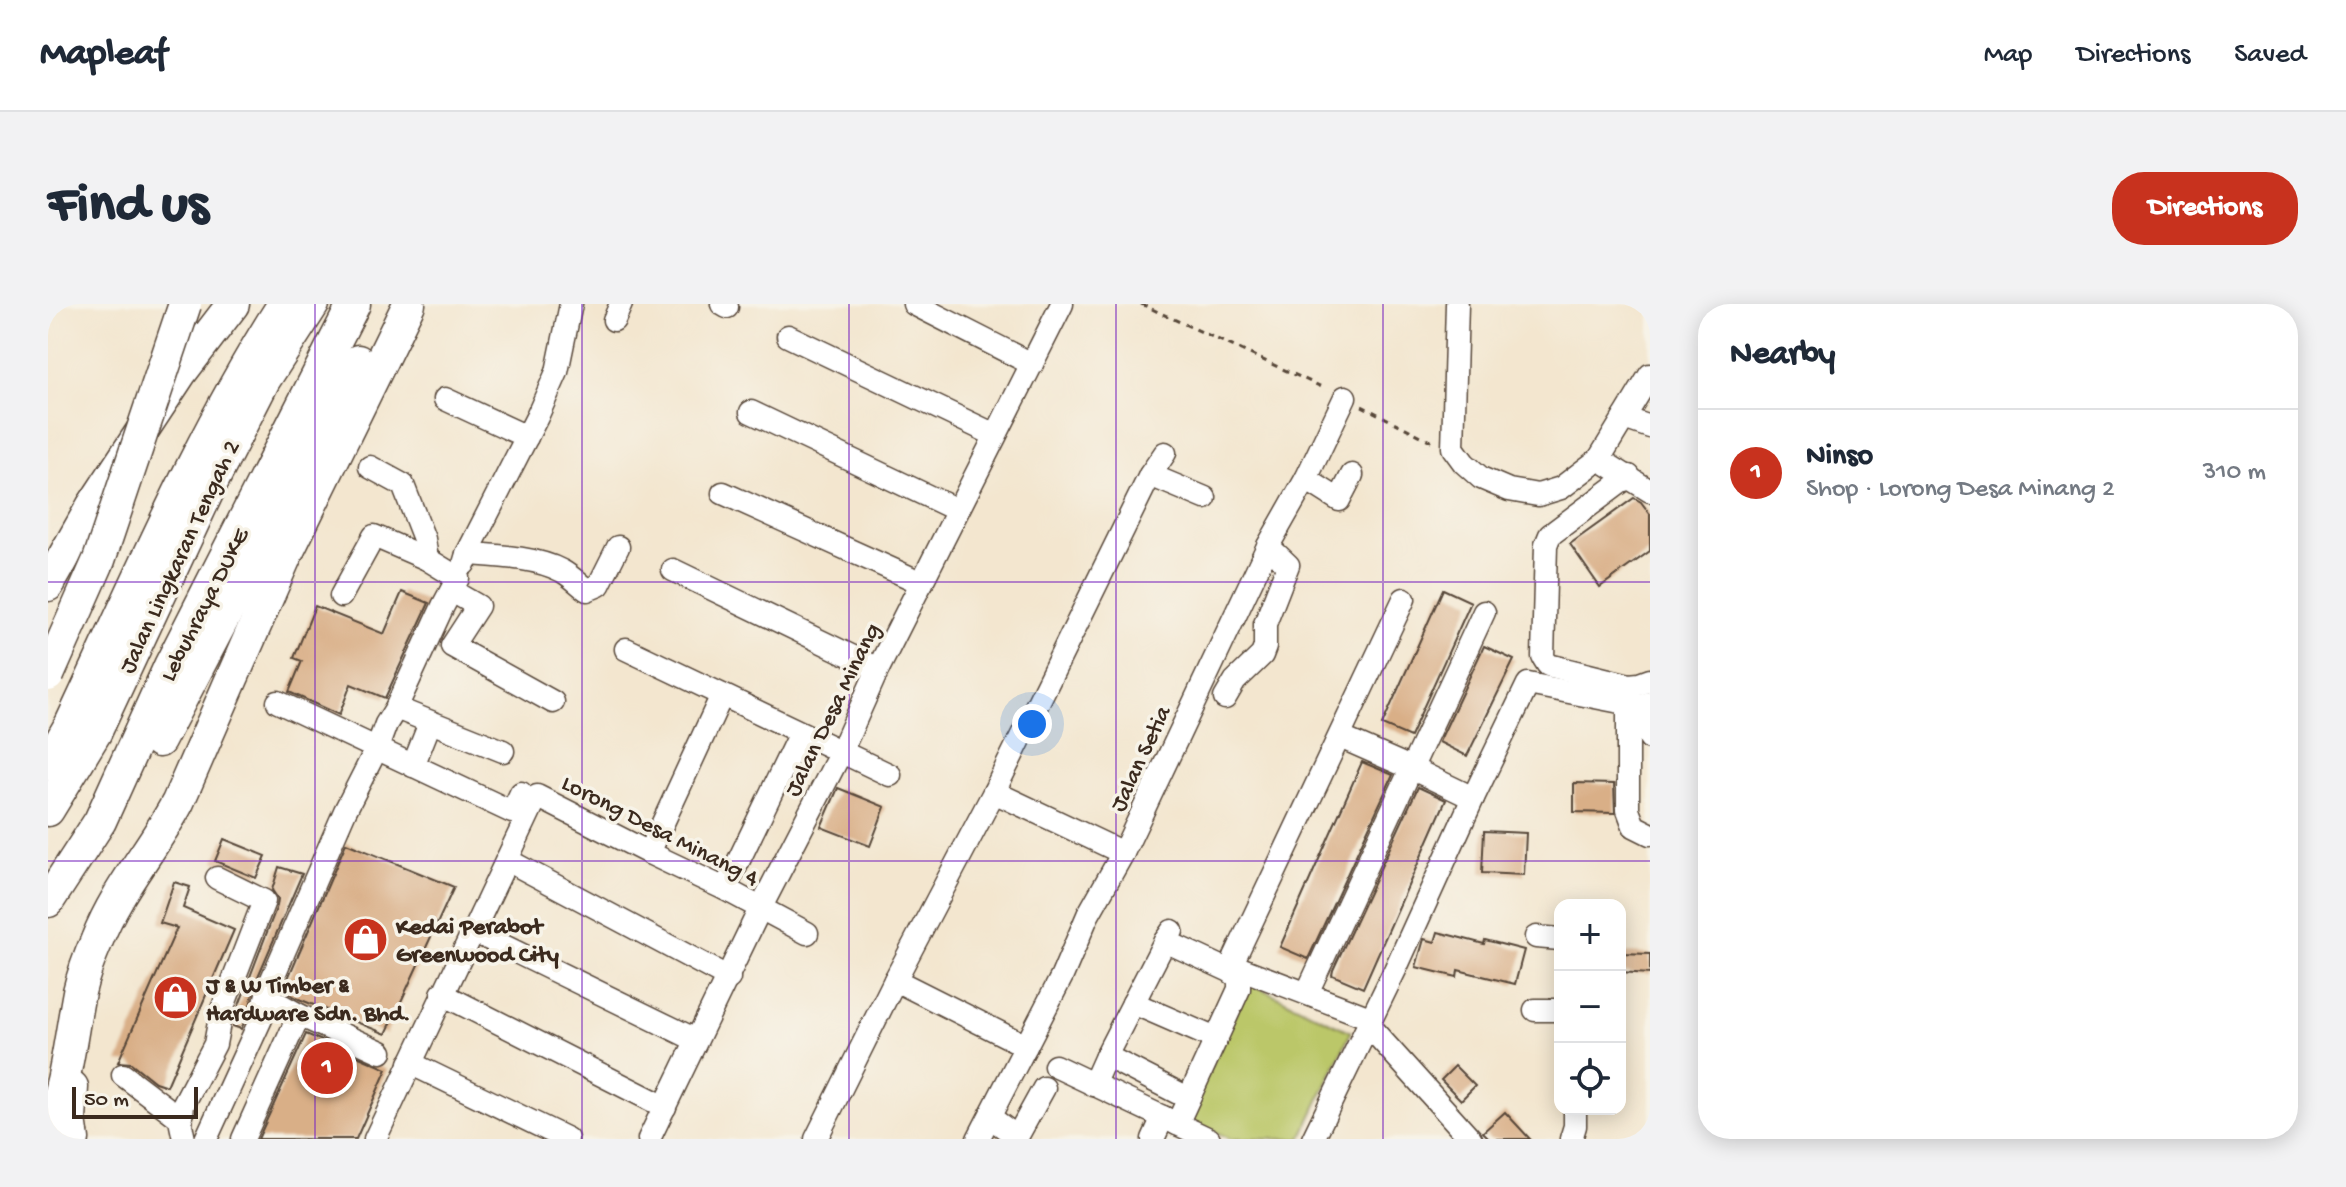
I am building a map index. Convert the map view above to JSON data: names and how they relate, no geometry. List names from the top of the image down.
{
  "streets": {
    "highway": ["Jalan Lingkaran Tengah 2", "Lebuhraya DUKE"],
    "street": ["Jalan Desa Minang", "Jalan Setia", "Lorong Desa Minang 4"]
  },
  "crossings": [
    ["Jalan Desa Minang", "Lorong Desa Minang 4"]
  ],
  "places": {
    "shop": ["Kedai Perabot Greenwood City", "J & W Timber & Hardware Sdn. Bhd."]
  },
  "scale_bar": "50 m",
  "page": {
    "header": "Mapleaf",
    "nav": ["Map", "Directions", "Saved"],
    "buttons": "Directions",
    "title": "Find us",
    "heading": "Nearby",
    "list": [
      {
        "mark": "1",
        "name": "Ninso",
        "note": "Shop · Lorong Desa Minang 2",
        "value": "310 m"
      }
    ],
    "map_buttons": ["+", "−"],
    "pins": "1",
    "scale": "50 m"
  }
}
